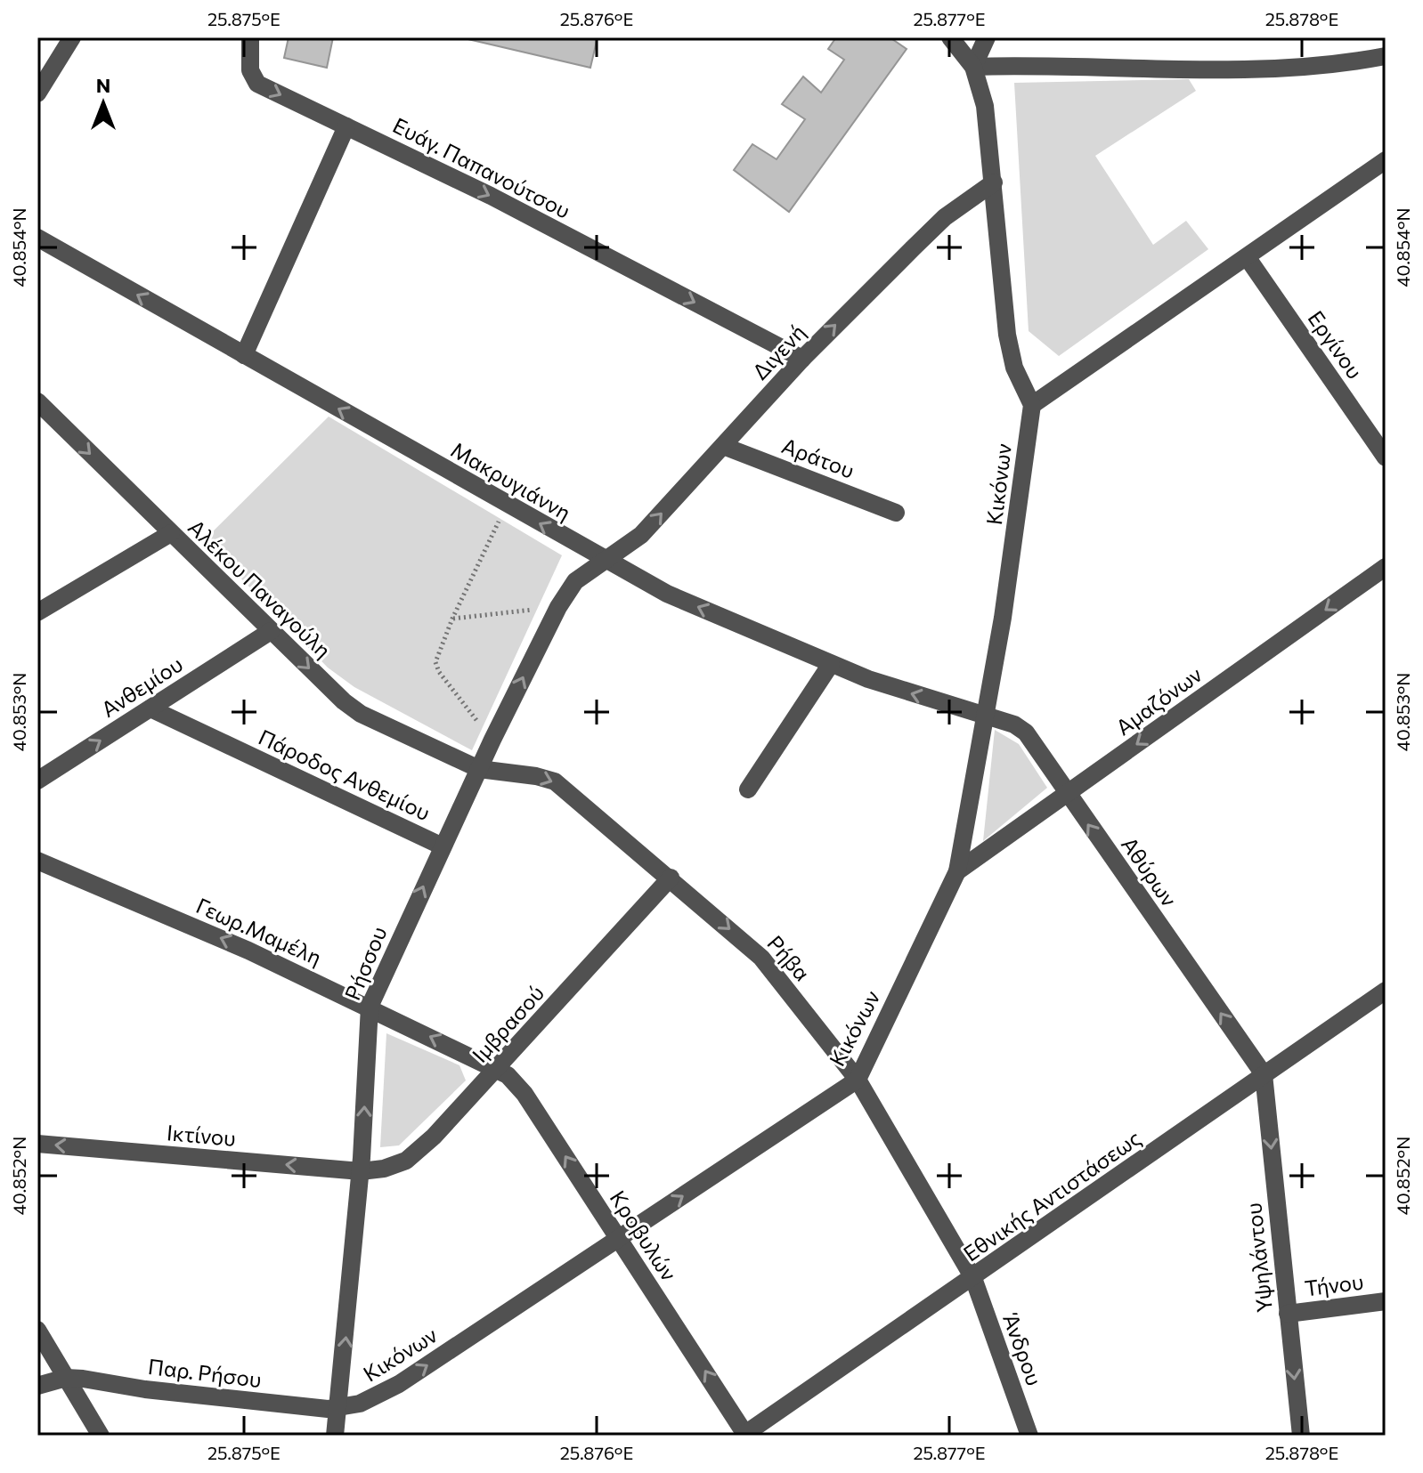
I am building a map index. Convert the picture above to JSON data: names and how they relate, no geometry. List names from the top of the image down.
{
  "streets": {
    "street": [
      "Ευάγ. Παπανούτσου",
      "Εργίνου",
      "Διγενή",
      "Αράτου",
      "Μακρυγιάννη",
      "Κικόνων",
      "Αλέκου Παναγούλη",
      "Ανθεμίου",
      "Αμαζόνων",
      "Πάροδος Ανθεμίου",
      "Αθύρων",
      "Γεωρ.Μαμέλη",
      "Ρήβα",
      "Ρήσσου",
      "Ιμβρασού",
      "Ικτίνου",
      "Εθνικής Αντιστάσεως",
      "Κροβυλών",
      "Υψηλάντου",
      "Τήνου",
      "Άνδρου",
      "Παρ. Ρήσου"
    ]
  },
  "crossings": [
    ["Ευάγ. Παπανούτσου", "Διγενή"],
    ["Διγενή", "Αράτου"],
    ["Διγενή", "Μακρυγιάννη"],
    ["Διγενή", "Ρήσσου"],
    ["Μακρυγιάννη", "Κικόνων"],
    ["Μακρυγιάννη", "Αθύρων"],
    ["Μακρυγιάννη", "Ρήσσου"],
    ["Κικόνων", "Αμαζόνων"],
    ["Κικόνων", "Αθύρων"],
    ["Κικόνων", "Ρήβα"],
    ["Κικόνων", "Ρήσσου"],
    ["Κικόνων", "Κροβυλών"],
    ["Κικόνων", "Παρ. Ρήσου"],
    ["Αλέκου Παναγούλη", "Ανθεμίου"],
    ["Αλέκου Παναγούλη", "Ρήβα"],
    ["Αλέκου Παναγούλη", "Ρήσσου"],
    ["Ανθεμίου", "Πάροδος Ανθεμίου"],
    ["Αμαζόνων", "Αθύρων"],
    ["Πάροδος Ανθεμίου", "Ρήσσου"],
    ["Αθύρων", "Εθνικής Αντιστάσεως"],
    ["Αθύρων", "Υψηλάντου"],
    ["Γεωρ.Μαμέλη", "Ρήσσου"],
    ["Γεωρ.Μαμέλη", "Ιμβρασού"],
    ["Γεωρ.Μαμέλη", "Κροβυλών"],
    ["Ρήβα", "Ρήσσου"],
    ["Ρήβα", "Ιμβρασού"],
    ["Ρήβα", "Εθνικής Αντιστάσεως"],
    ["Ρήβα", "Άνδρου"],
    ["Ρήσσου", "Ιμβρασού"],
    ["Ρήσσου", "Ικτίνου"],
    ["Ρήσσου", "Παρ. Ρήσου"],
    ["Ιμβρασού", "Ικτίνου"],
    ["Ιμβρασού", "Κροβυλών"],
    ["Εθνικής Αντιστάσεως", "Κροβυλών"],
    ["Εθνικής Αντιστάσεως", "Υψηλάντου"],
    ["Εθνικής Αντιστάσεως", "Άνδρου"],
    ["Υψηλάντου", "Τήνου"]
  ],
  "one_way": [
    "Ευάγ. Παπανούτσου",
    "Διγενή",
    "Μακρυγιάννη",
    "Κικόνων",
    "Αλέκου Παναγούλη",
    "Αμαζόνων",
    "Αθύρων",
    "Γεωρ.Μαμέλη",
    "Ρήβα",
    "Ρήσσου",
    "Ικτίνου",
    "Κροβυλών",
    "Υψηλάντου"
  ],
  "north": "top",
  "coordinates": [
    "25.875°E",
    "25.876°E",
    "25.877°E",
    "25.878°E",
    "40.854°N",
    "40.853°N",
    "40.852°N"
  ]
}
